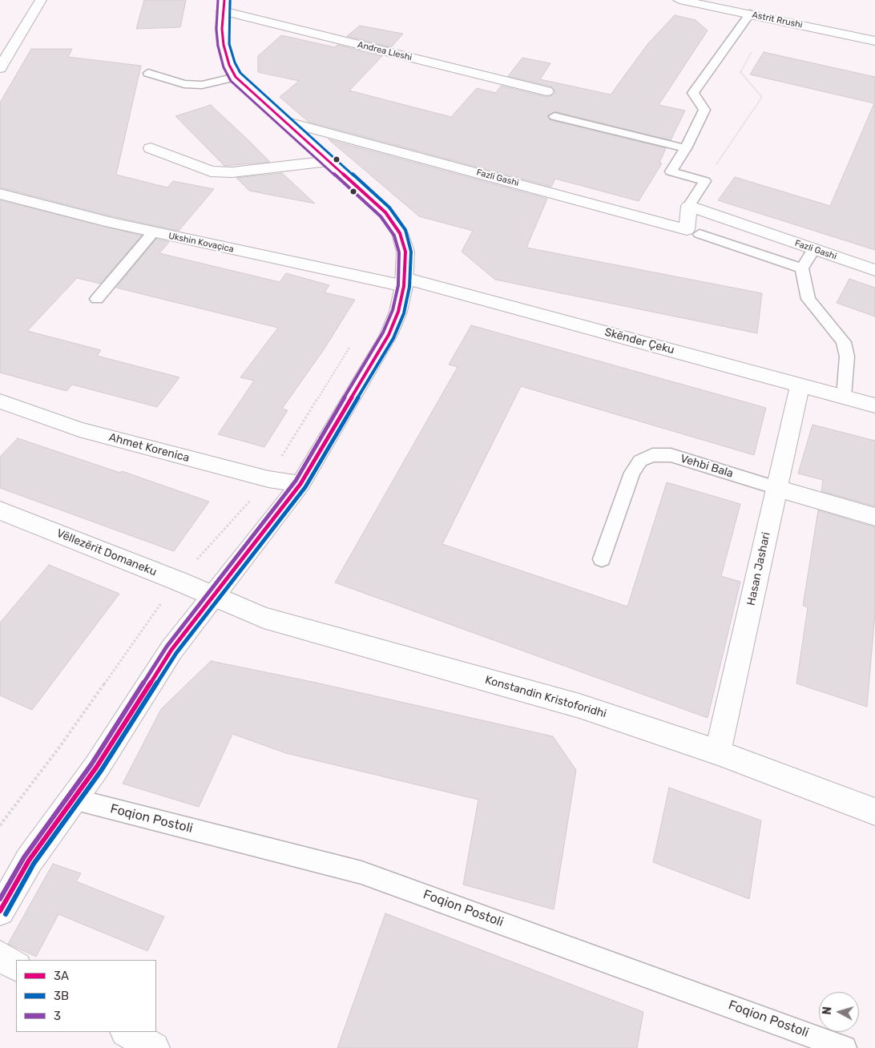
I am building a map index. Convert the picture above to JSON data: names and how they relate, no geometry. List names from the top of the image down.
{
  "streets": {
    "street": [
      "Astrit Rrushi",
      "Andrea Lleshi",
      "Fazli Gashi",
      "Ukshin Kovaçica",
      "Skënder Çeku",
      "Ahmet Korenica",
      "Vehbi Bala",
      "Vëllezërit Domaneku",
      "Hasan Jashari",
      "Konstandin Kristoforidhi"
    ],
    "lane": ["Foqion Postoli"]
  },
  "crossings": [
    ["Ukshin Kovaçica", "Skënder Çeku"],
    ["Skënder Çeku", "Hasan Jashari"],
    ["Vehbi Bala", "Hasan Jashari"],
    ["Vëllezërit Domaneku", "Konstandin Kristoforidhi"],
    ["Hasan Jashari", "Konstandin Kristoforidhi"]
  ],
  "lines": ["transit line 3A", "transit line 3", "transit line 3B"],
  "legend": ["3A", "3B", "3"],
  "north": "left"
}
